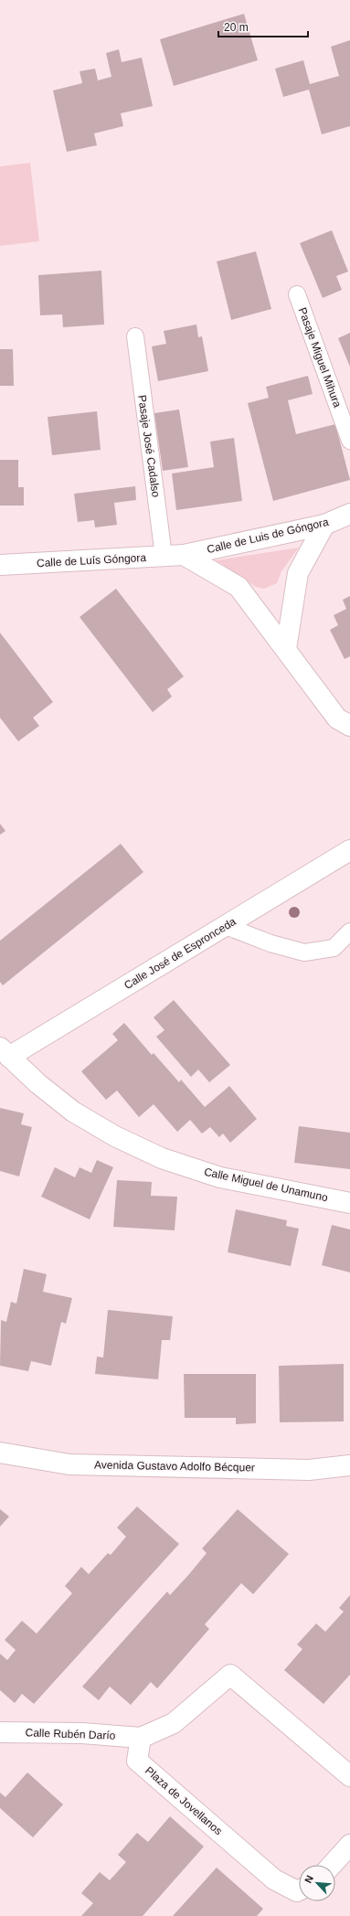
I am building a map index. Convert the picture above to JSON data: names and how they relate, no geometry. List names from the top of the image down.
{
  "streets": {
    "street": [
      "Calle de Luis de Góngora",
      "Calle de Luís Góngora",
      "Calle José de Espronceda",
      "Calle Miguel de Unamuno",
      "Avenida Gustavo Adolfo Bécquer",
      "Calle Rubén Darío",
      "Plaza de Jovellanos"
    ],
    "lane": ["Pasaje Miguel Mihura", "Pasaje José Cadalso"]
  },
  "crossings": [
    ["Pasaje José Cadalso", "Calle de Luís Góngora"],
    ["Calle de Luis de Góngora", "Calle de Luís Góngora"],
    ["Calle José de Espronceda", "Calle Miguel de Unamuno"],
    ["Calle Rubén Darío", "Plaza de Jovellanos"]
  ],
  "scale_bar": "20 m",
  "north": "top left"
}
